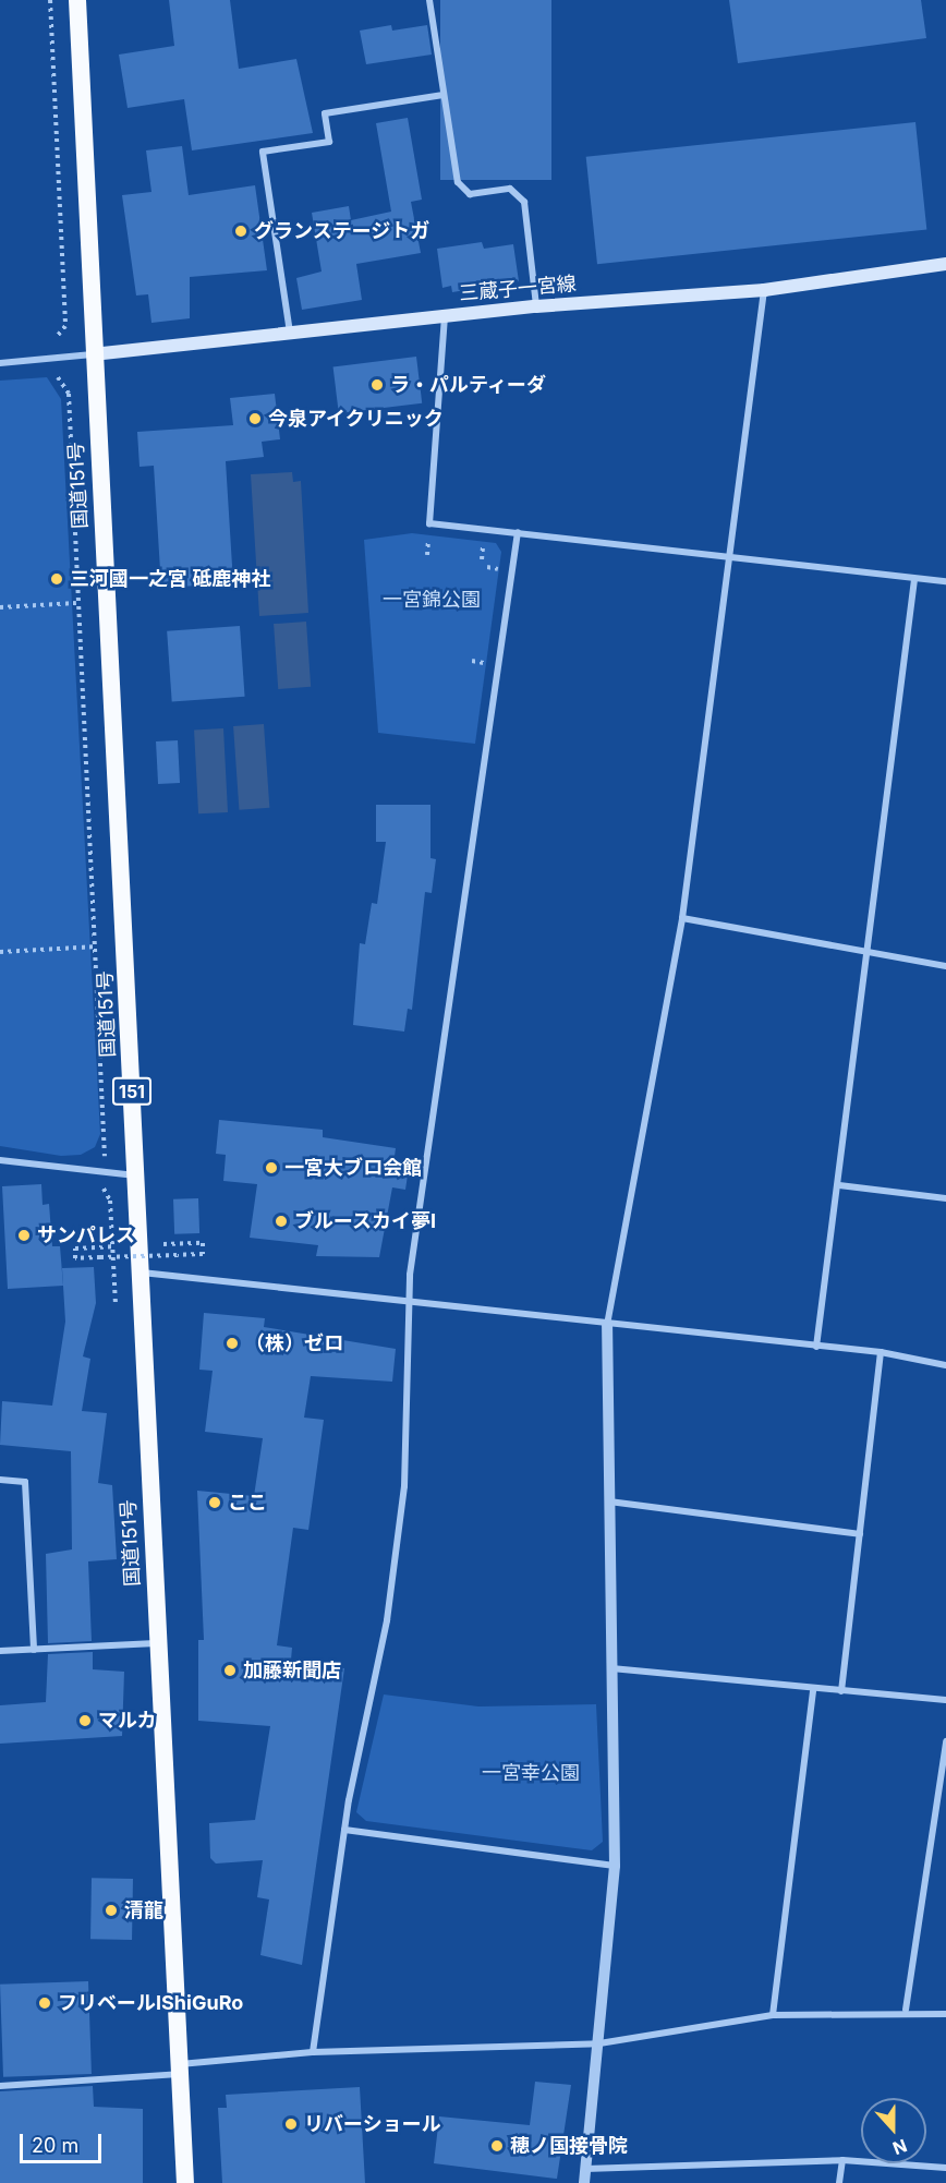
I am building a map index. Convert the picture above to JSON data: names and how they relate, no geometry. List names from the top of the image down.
{
  "streets": {
    "highway": ["国道151号", "151"],
    "main road": ["三蔵子一宮線"]
  },
  "crossings": [
    ["三蔵子一宮線", "国道151号"]
  ],
  "parks": ["一宮錦公園", "一宮幸公園"],
  "places": [
    "グランステージトガ",
    "ラ・パルティーダ",
    "今泉アイクリニック",
    "三河國一之宮 砥鹿神社",
    "一宮大ブロ会館",
    "ブルースカイ夢I",
    "サンパレス",
    "（株）ゼロ",
    "ここ",
    "加藤新聞店",
    "マルカ",
    "清龍",
    "フリベールIShiGuRo",
    "リバーショール",
    "穂ノ国接骨院"
  ],
  "scale_bar": "20 m",
  "north": "bottom"
}
